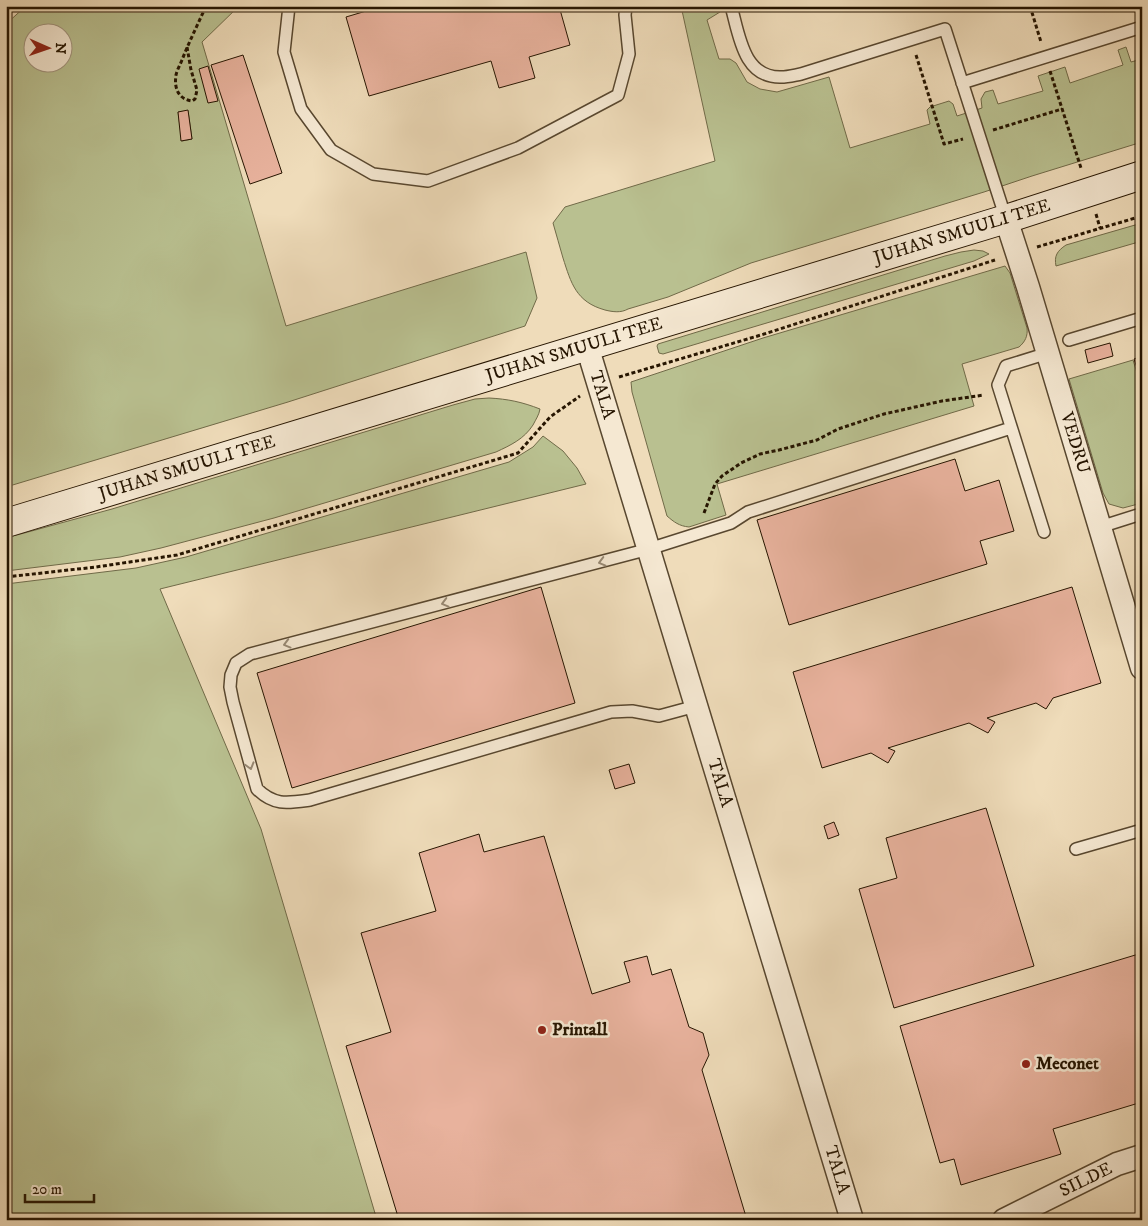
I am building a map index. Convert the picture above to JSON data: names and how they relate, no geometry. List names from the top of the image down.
{
  "streets": {
    "main road": ["JUHAN SMUULI TEE"],
    "street": ["TALA", "VEDRU", "SILDE"]
  },
  "crossings": [
    ["JUHAN SMUULI TEE", "TALA"],
    ["JUHAN SMUULI TEE", "VEDRU"]
  ],
  "places": ["Printall", "Meconet"],
  "scale_bar": "20 m",
  "north": "right"
}
